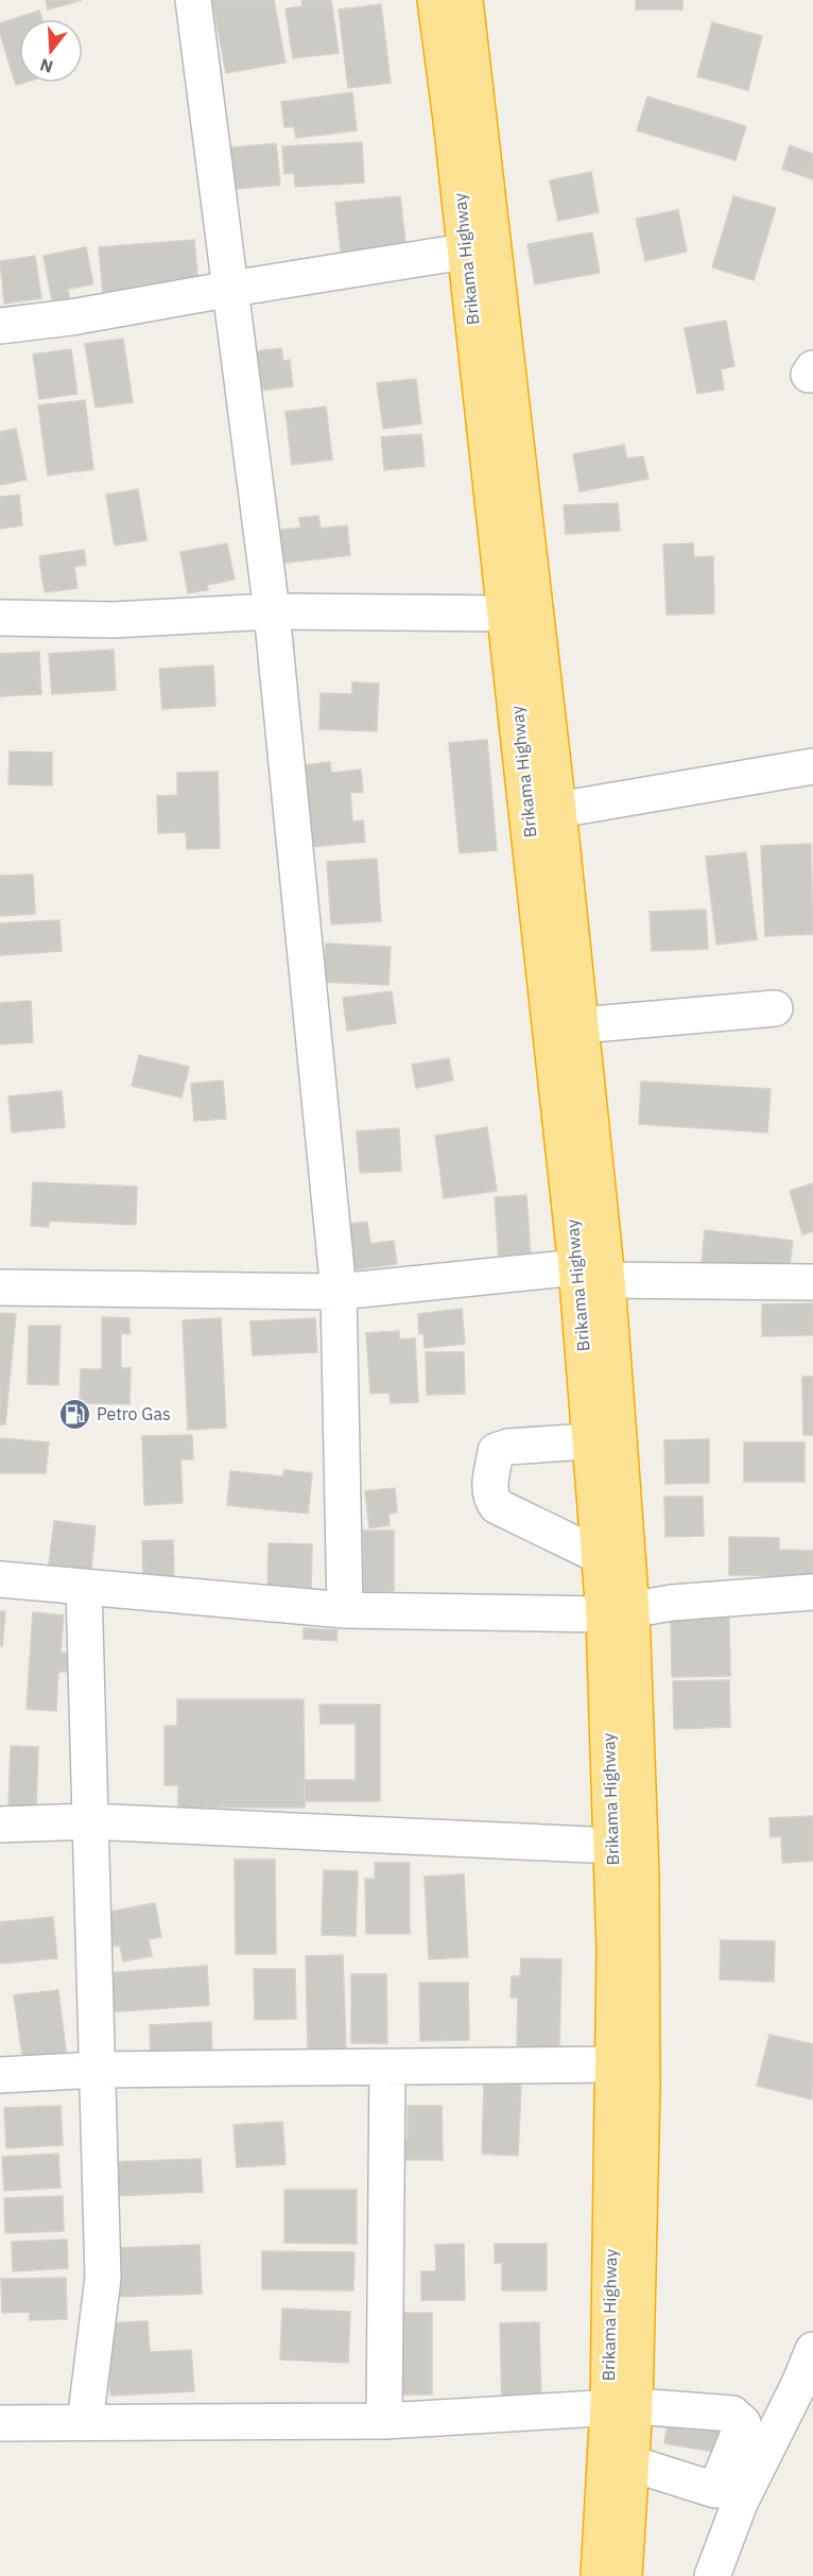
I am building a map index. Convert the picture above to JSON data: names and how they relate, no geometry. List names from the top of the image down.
{
  "streets": {
    "highway": ["Brikama Highway"]
  },
  "places": {
    "fuel station": ["Petro Gas"]
  },
  "north": "bottom"
}
